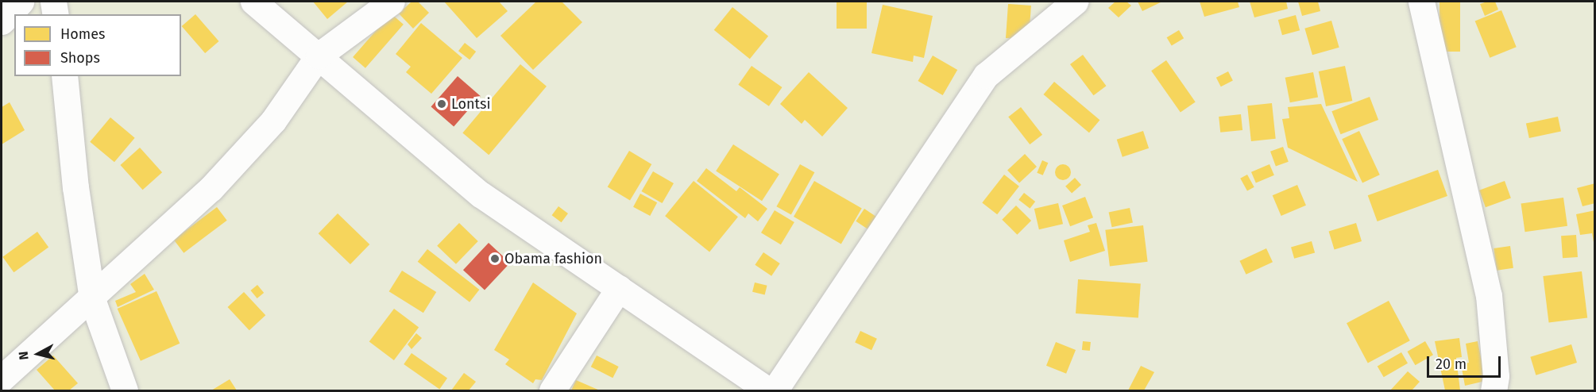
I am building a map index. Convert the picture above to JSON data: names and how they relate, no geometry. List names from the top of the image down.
{
  "places": ["Lontsi", "Obama fashion"],
  "legend": ["Homes", "Shops"],
  "scale_bar": "20 m",
  "north": "left"
}
